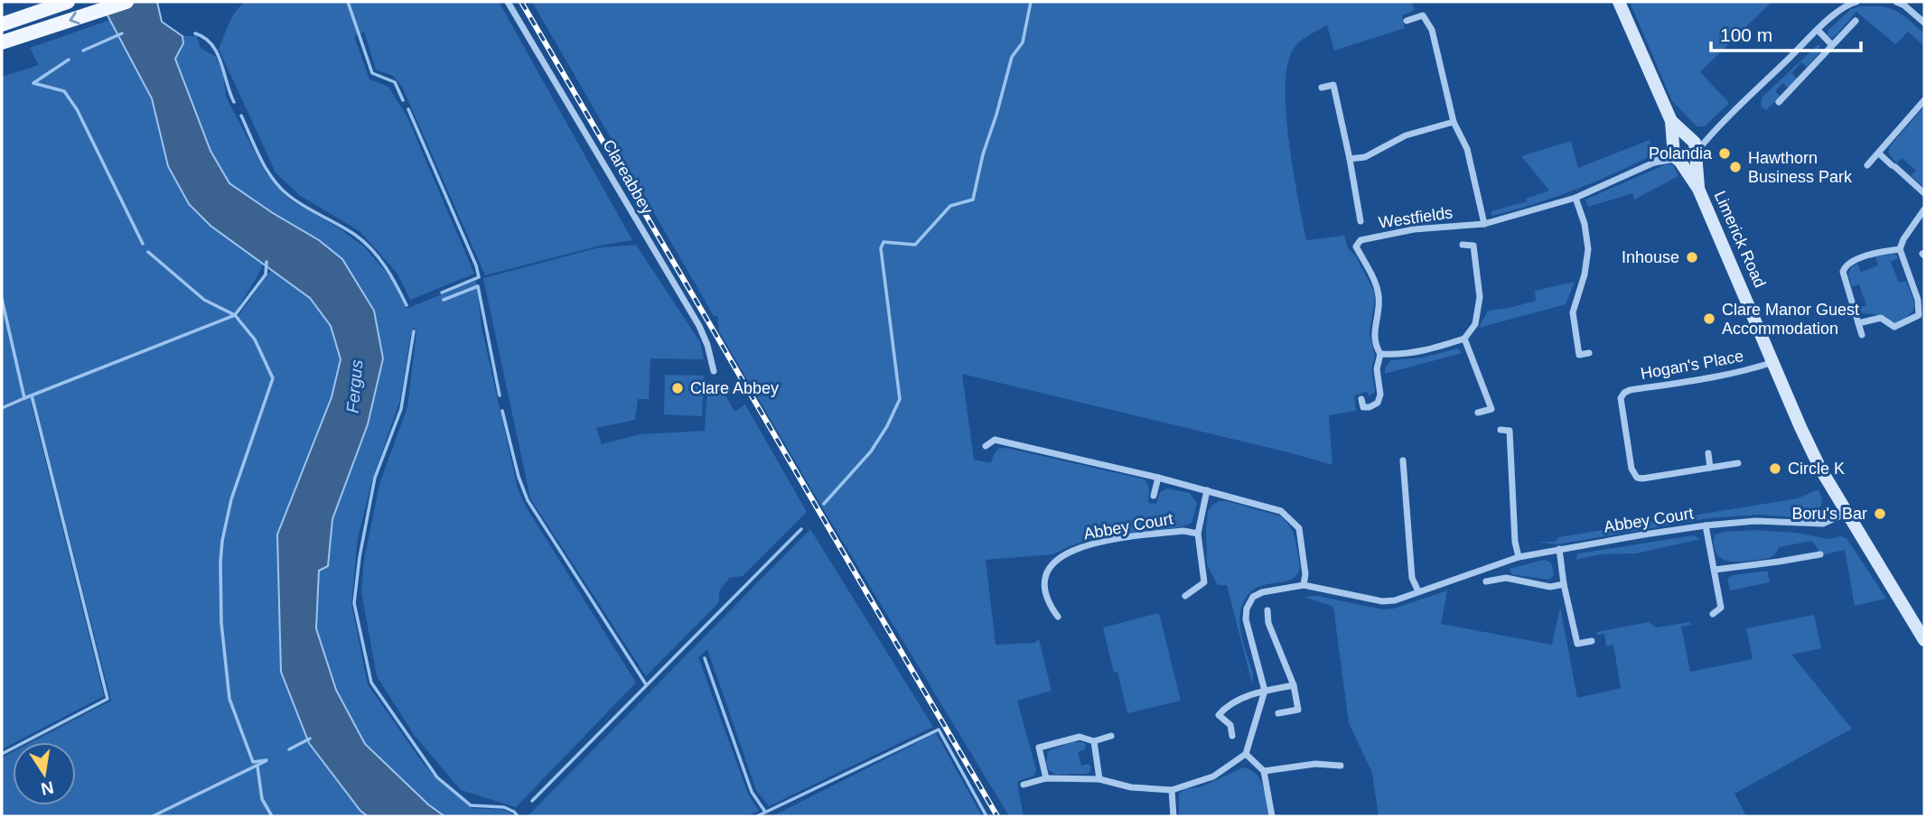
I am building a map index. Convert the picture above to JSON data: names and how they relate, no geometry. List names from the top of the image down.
{
  "streets": {
    "main road": ["Limerick Road"],
    "street": [
      "Clareabbey",
      "Westfields",
      "Hogan's Place",
      "Abbey Court"
    ]
  },
  "crossings": [
    ["Westfields", "Limerick Road"],
    ["Limerick Road", "Hogan's Place"],
    ["Limerick Road", "Abbey Court"]
  ],
  "water": ["Fergus"],
  "places": [
    "Polandia",
    "Hawthorn Business Park",
    "Inhouse",
    "Clare Manor Guest Accommodation",
    "Clare Abbey",
    "Circle K",
    "Boru's Bar"
  ],
  "scale_bar": "100 m",
  "north": "bottom"
}
